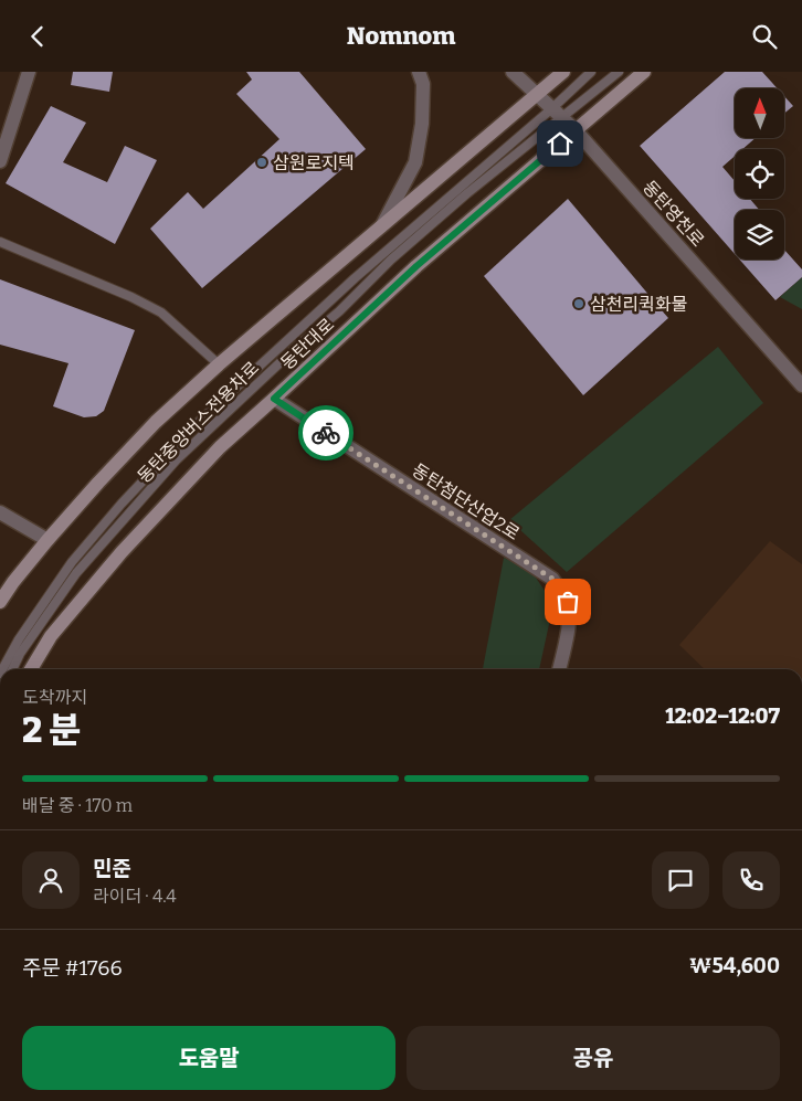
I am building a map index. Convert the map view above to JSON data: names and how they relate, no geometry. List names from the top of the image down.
{
  "streets": {
    "main road": ["동탄대로"],
    "street": ["동탄영천로", "동탄첨단산업2로"],
    "lane": ["동탄중앙버스전용차로"]
  },
  "crossings": [
    ["동탄영천로", "동탄대로"],
    ["동탄영천로", "동탄중앙버스전용차로"],
    ["동탄대로", "동탄첨단산업2로"]
  ],
  "places": ["삼원로지텍", "삼천리퀵화물"],
  "north": "top",
  "page": {
    "header": "Nomnom",
    "heading": ["2 분", "도착까지", "12:02–12:07"],
    "panel": [
      "민준",
      "라이더 · 4.4",
      "주문 #1766",
      "₩54,600"
    ],
    "bar": "배달 중 · 170 m",
    "buttons": ["도움말", "공유"]
  }
}
